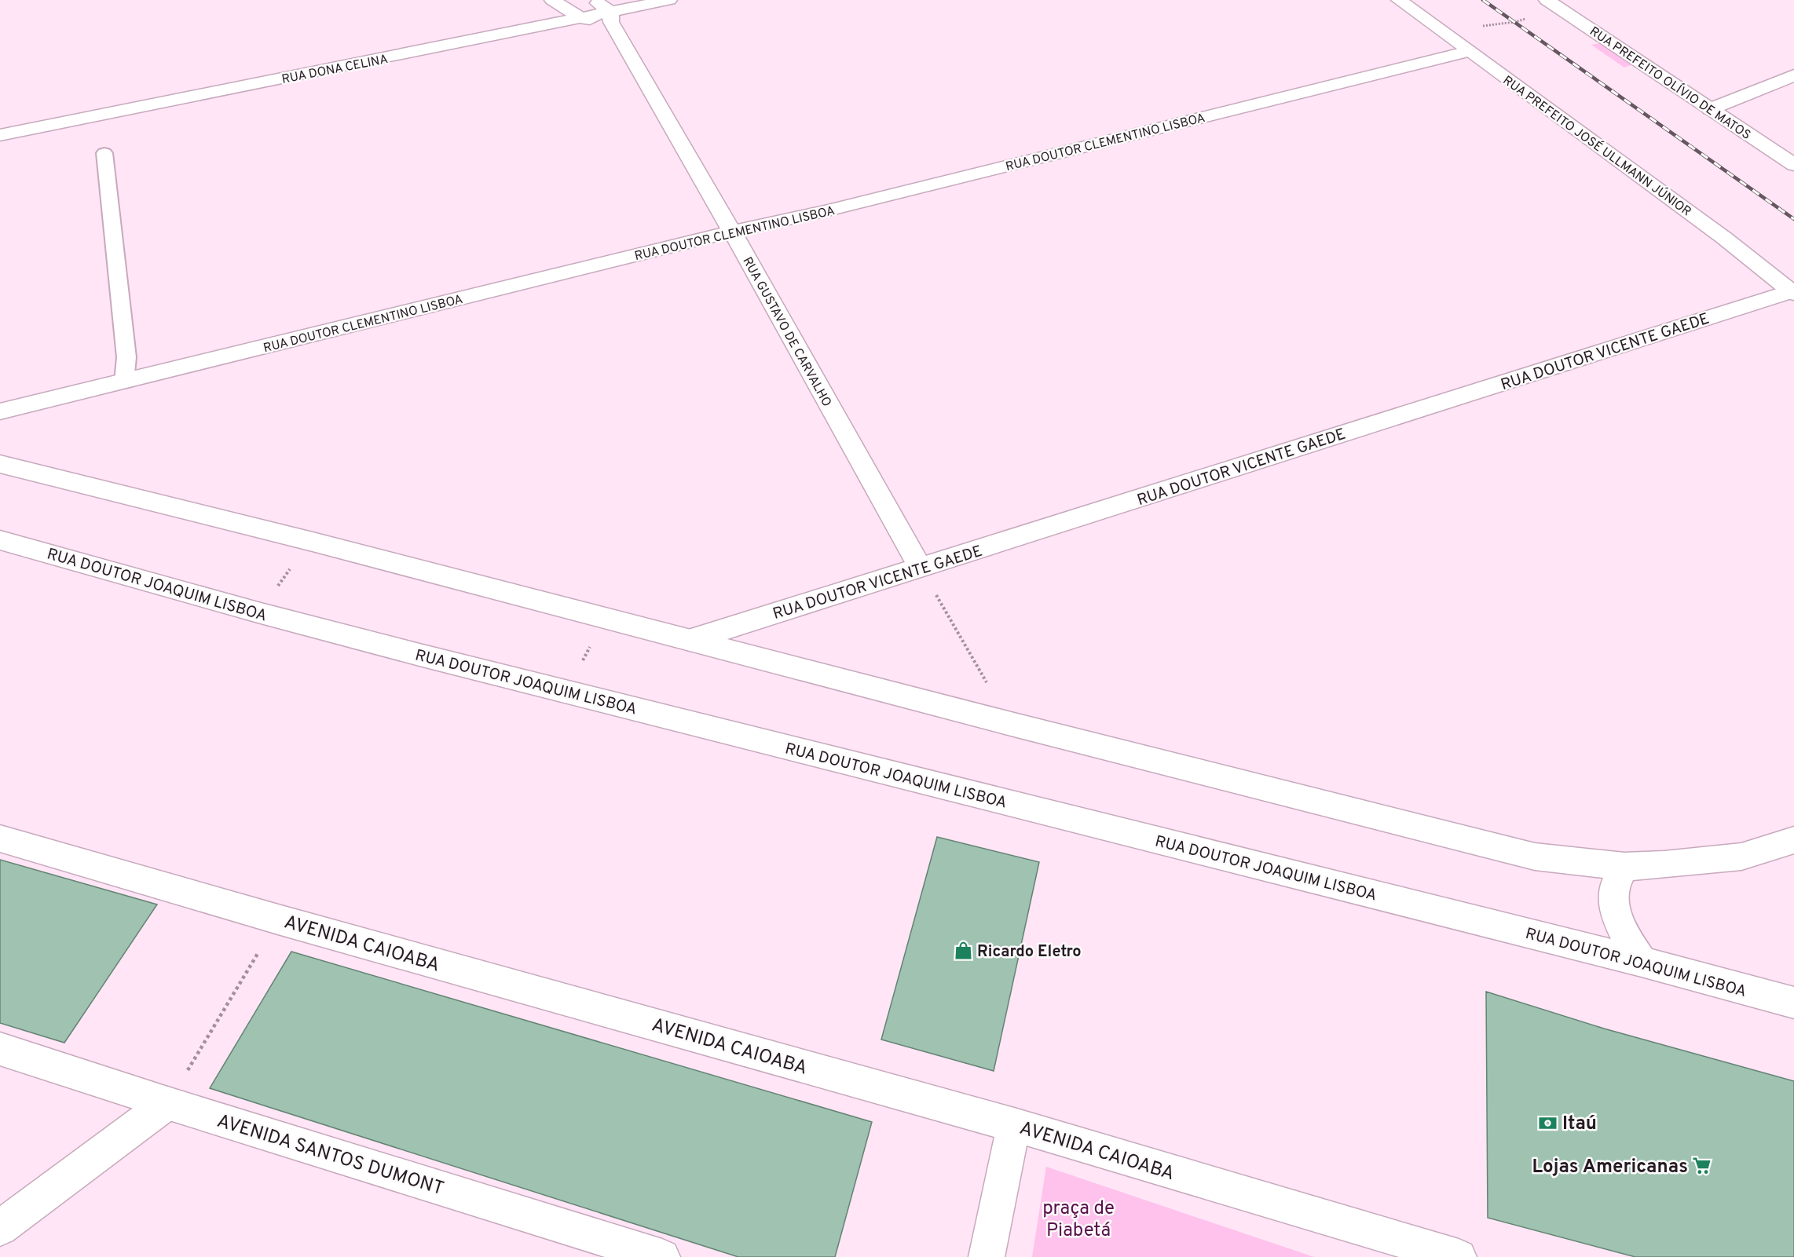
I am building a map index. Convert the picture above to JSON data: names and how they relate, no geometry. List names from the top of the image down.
{
  "streets": {
    "street": [
      "RUA DONA CELINA",
      "RUA PREFEITO OLÍVIO DE MATOS",
      "RUA DOUTOR CLEMENTINO LISBOA",
      "RUA PREFEITO JOSÉ ULLMANN JÚNIOR",
      "RUA GUSTAVO DE CARVALHO",
      "RUA DOUTOR VICENTE GAEDE",
      "RUA DOUTOR JOAQUIM LISBOA",
      "AVENIDA CAIOABA",
      "AVENIDA SANTOS DUMONT"
    ]
  },
  "crossings": [
    ["RUA DONA CELINA", "RUA GUSTAVO DE CARVALHO"],
    ["RUA DOUTOR CLEMENTINO LISBOA", "RUA PREFEITO JOSÉ ULLMANN JÚNIOR"],
    ["RUA DOUTOR CLEMENTINO LISBOA", "RUA GUSTAVO DE CARVALHO"],
    ["RUA PREFEITO JOSÉ ULLMANN JÚNIOR", "RUA DOUTOR VICENTE GAEDE"],
    ["RUA GUSTAVO DE CARVALHO", "RUA DOUTOR VICENTE GAEDE"]
  ],
  "parks": ["praça de Piabetá"],
  "places": {
    "shop": ["Ricardo Eletro"],
    "bank": ["Itaú"],
    "supermarket": ["Lojas Americanas"]
  }
}
